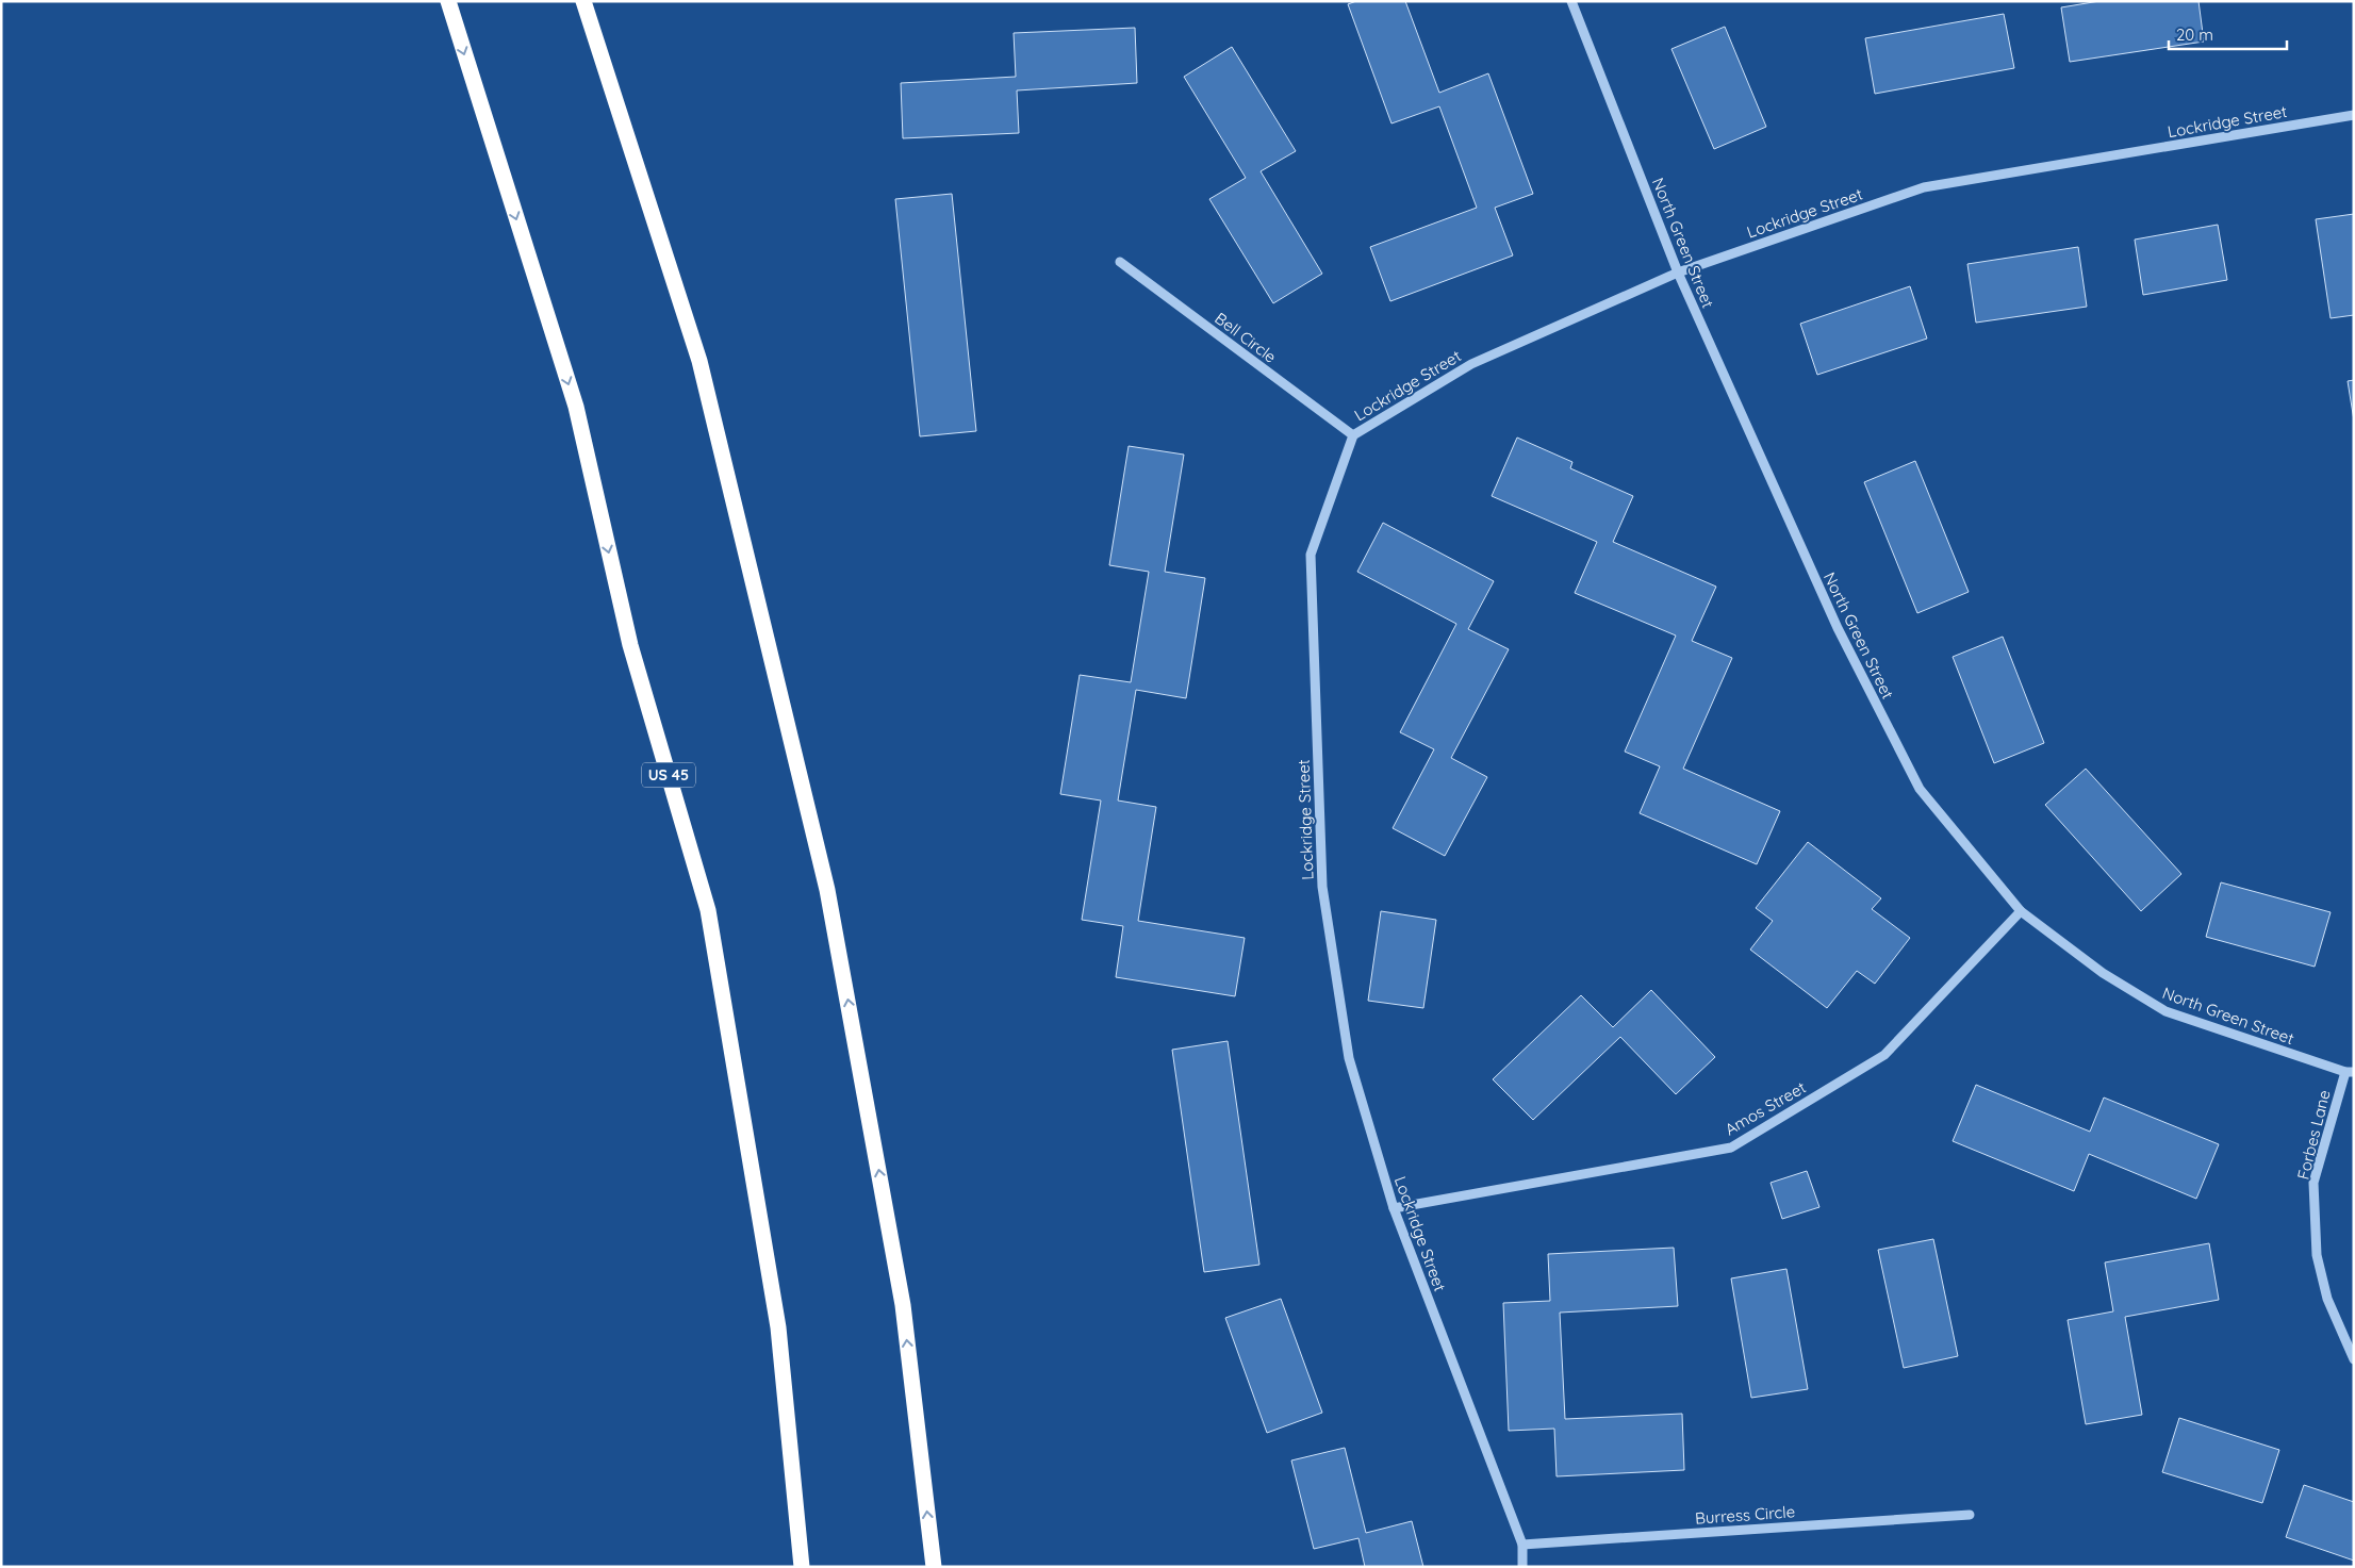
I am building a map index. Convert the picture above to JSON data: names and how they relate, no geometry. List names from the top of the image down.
{
  "streets": {
    "highway": ["US 45"],
    "street": [
      "Lockridge Street",
      "North Green Street",
      "Bell Circle",
      "Amos Street",
      "Forbes Lane",
      "Burress Circle"
    ]
  },
  "crossings": [
    ["Lockridge Street", "North Green Street"],
    ["Lockridge Street", "Bell Circle"],
    ["Lockridge Street", "Amos Street"],
    ["Lockridge Street", "Burress Circle"],
    ["North Green Street", "Amos Street"],
    ["North Green Street", "Forbes Lane"]
  ],
  "scale_bar": "20 m"
}
